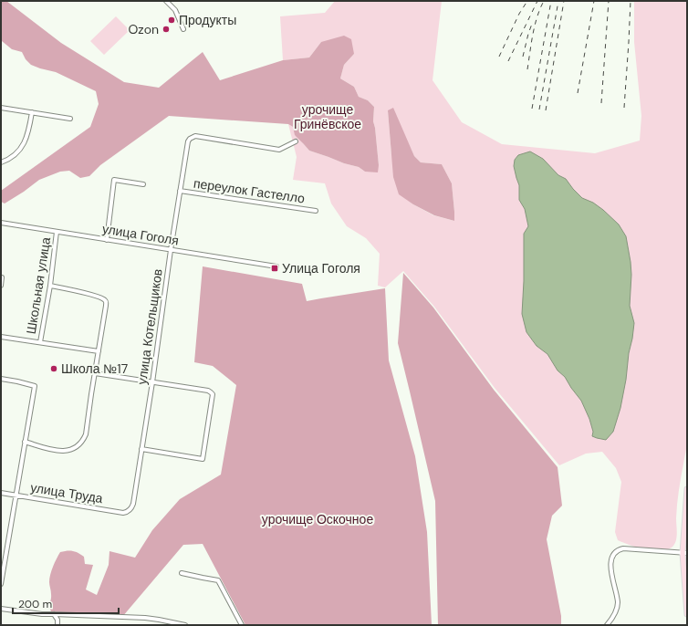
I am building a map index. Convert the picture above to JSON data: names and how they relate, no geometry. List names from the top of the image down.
{
  "streets": {
    "street": [
      "переулок Гастелло",
      "улица Гоголя",
      "Школьная улица",
      "улица Котельщиков",
      "улица Труда"
    ]
  },
  "crossings": [
    ["переулок Гастелло", "улица Котельщиков"],
    ["улица Гоголя", "Школьная улица"],
    ["улица Гоголя", "улица Котельщиков"],
    ["улица Котельщиков", "улица Труда"]
  ],
  "parks": ["урочище Гринёвское", "урочище Оскочное"],
  "places": {
    "other": ["Продукты", "Ozon", "Школа №17"],
    "transit": ["Улица Гоголя"]
  },
  "scale_bar": "200 m"
}
